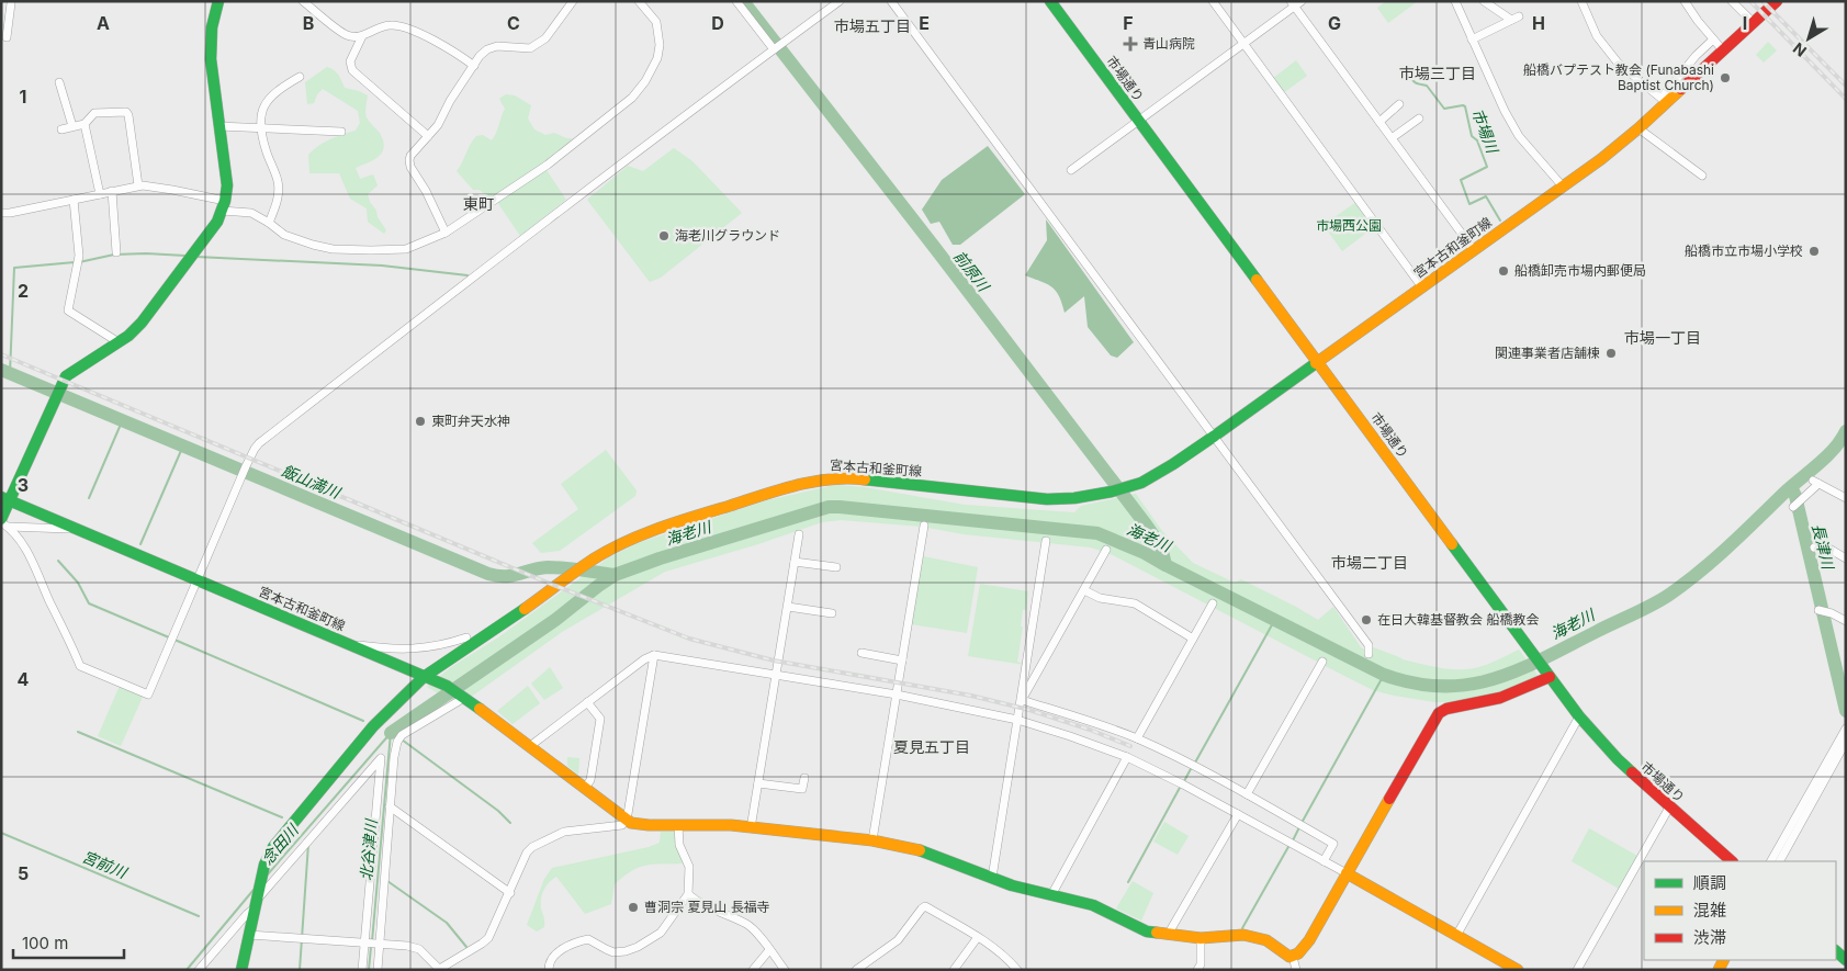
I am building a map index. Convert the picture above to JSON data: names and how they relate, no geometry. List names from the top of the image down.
{
  "streets": {
    "street": ["市場通り", "宮本古和釜町線"]
  },
  "crossings": [
    ["市場通り", "宮本古和釜町線"]
  ],
  "districts": [
    "市場五丁目",
    "市場三丁目",
    "東町",
    "市場一丁目",
    "市場二丁目",
    "夏見五丁目"
  ],
  "water": [
    "市場川",
    "前原川",
    "飯山満川",
    "海老川",
    "長津川",
    "念田川",
    "北谷津川",
    "宮前川"
  ],
  "parks": ["市場西公園"],
  "places": {
    "health": ["青山病院"],
    "other": [
      "船橋バプテスト教会 (Funabashi Baptist Church)",
      "海老川グラウンド",
      "船橋市立市場小学校",
      "船橋卸売市場内郵便局",
      "関連事業者店舗棟",
      "東町弁天水神",
      "在日大韓基督教会 船橋教会",
      "曹洞宗 夏見山 長福寺"
    ]
  },
  "legend": ["順調", "混雑", "渋滞"],
  "scale_bar": "100 m",
  "north": "bottom left",
  "grid": {
    "columns": [
      "A",
      "B",
      "C",
      "D",
      "E",
      "F",
      "G",
      "H",
      "I"
    ],
    "rows": [
      "1",
      "2",
      "3",
      "4",
      "5"
    ]
  }
}
